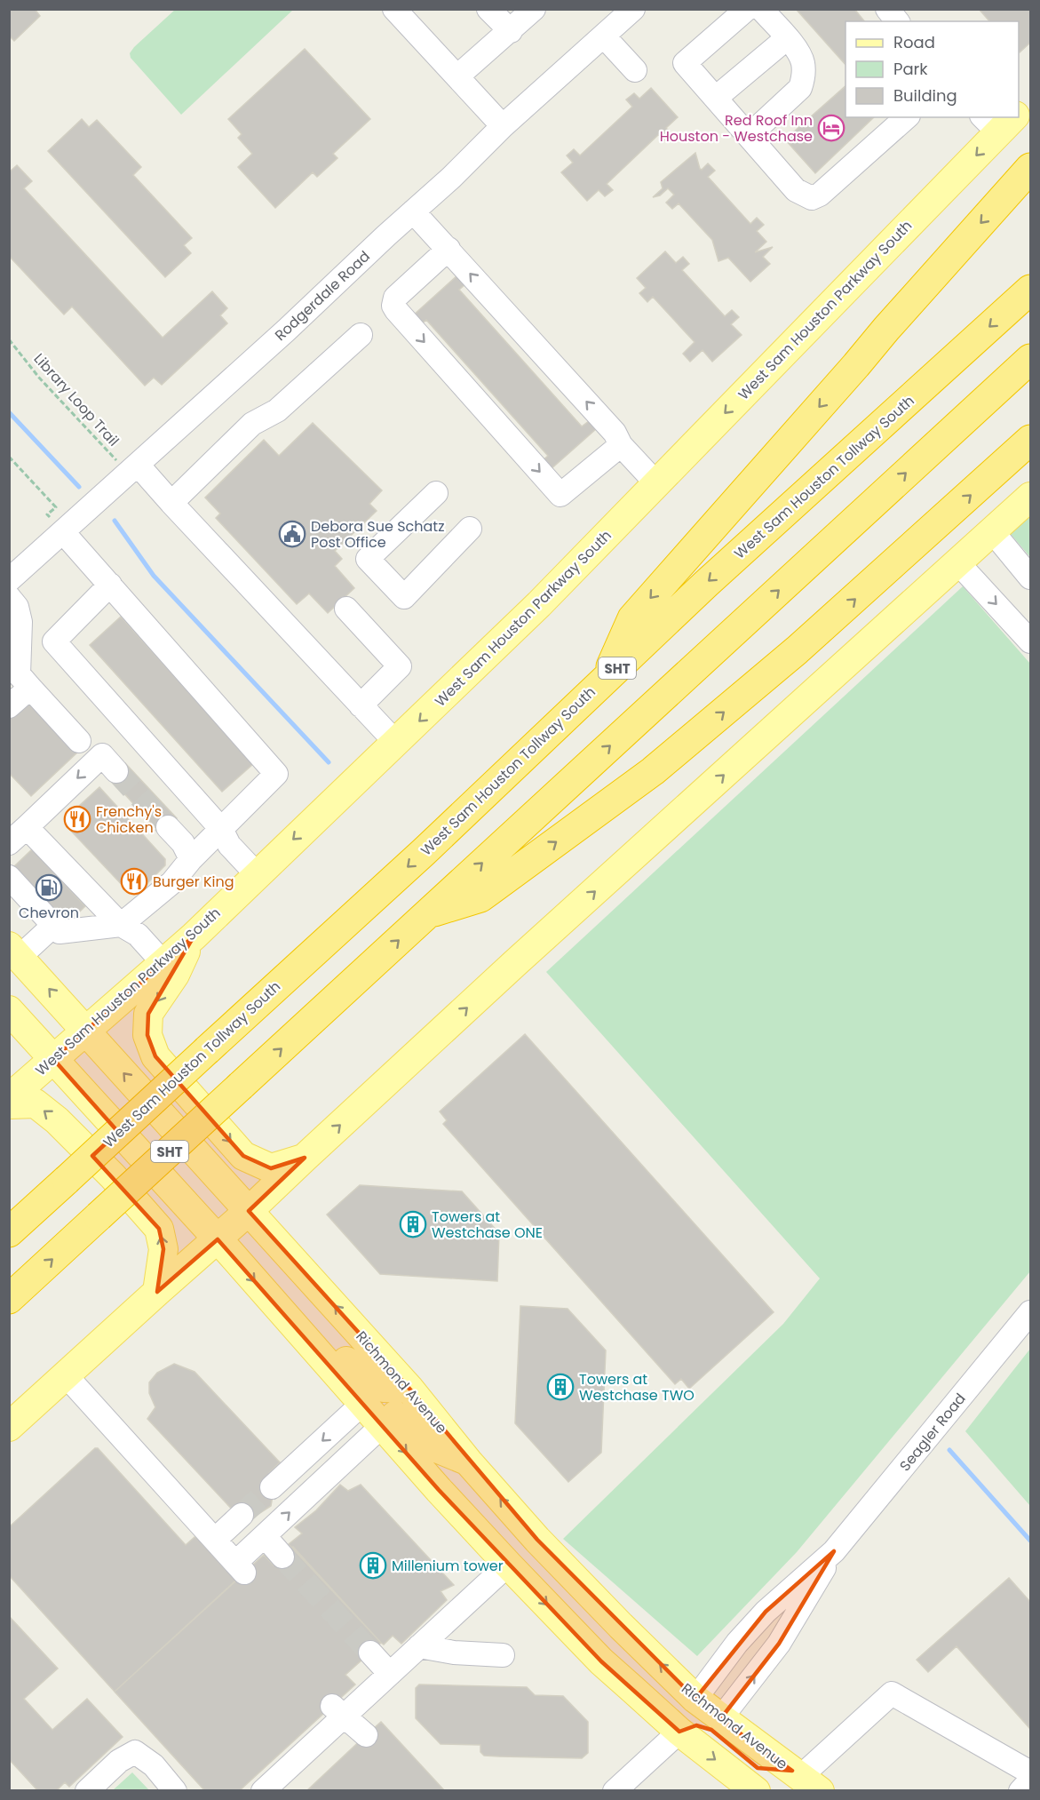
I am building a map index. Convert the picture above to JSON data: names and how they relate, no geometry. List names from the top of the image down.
{
  "streets": {
    "highway": ["West Sam Houston Tollway South", "SHT"],
    "main road": ["West Sam Houston Parkway South", "Richmond Avenue"],
    "street": ["Rodgerdale Road", "Seagler Road"],
    "path": ["Library Loop Trail"]
  },
  "crossings": [
    ["Rodgerdale Road", "Library Loop Trail"],
    ["West Sam Houston Parkway South", "Richmond Avenue"],
    ["Richmond Avenue", "Seagler Road"]
  ],
  "places": {
    "hotel": ["Red Roof Inn Houston - Westchase"],
    "public building": ["Debora Sue Schatz Post Office"],
    "restaurant": ["Frenchy's Chicken", "Burger King"],
    "fuel station": ["Chevron"],
    "building": ["Towers at Westchase ONE", "Towers at Westchase TWO", "Millenium tower"]
  },
  "legend": ["Road", "Park", "Building"]
}
